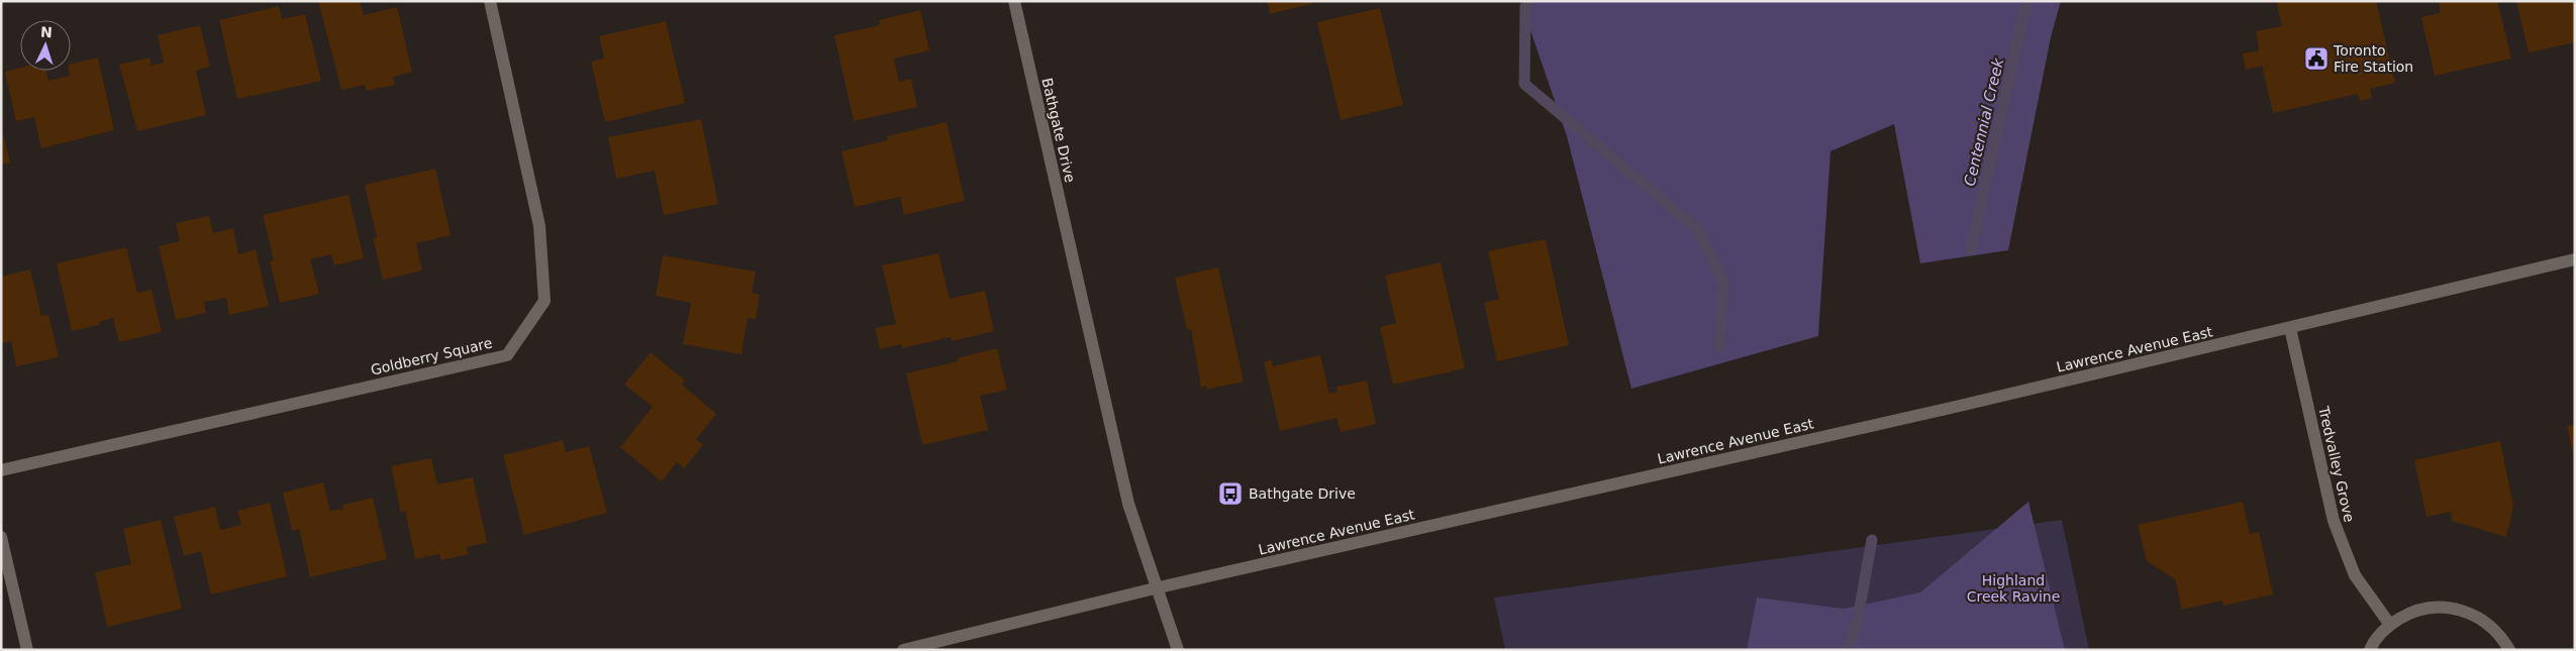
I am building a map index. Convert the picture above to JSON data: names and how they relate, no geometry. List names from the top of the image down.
{
  "streets": {
    "street": [
      "Bathgate Drive",
      "Lawrence Avenue East",
      "Goldberry Square",
      "Tredvalley Grove"
    ]
  },
  "crossings": [
    ["Bathgate Drive", "Lawrence Avenue East"],
    ["Lawrence Avenue East", "Tredvalley Grove"]
  ],
  "water": ["Centennial Creek"],
  "parks": ["Highland Creek Ravine"],
  "places": {
    "public building": ["Toronto Fire Station"],
    "bus stop": ["Bathgate Drive"]
  },
  "north": "top"
}
